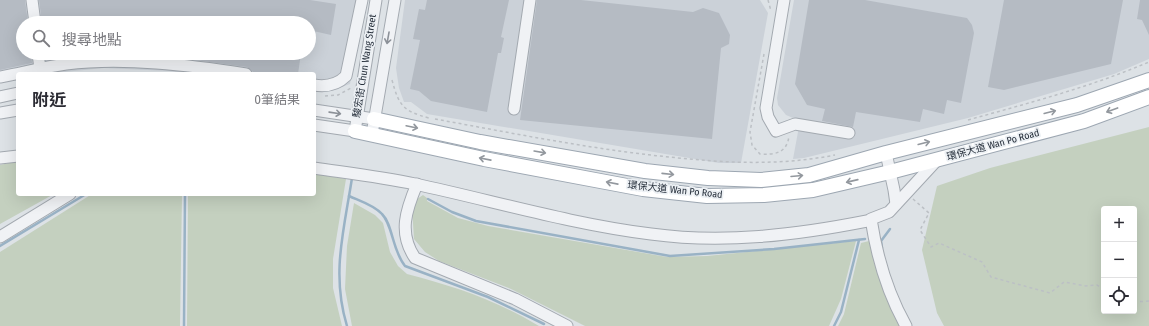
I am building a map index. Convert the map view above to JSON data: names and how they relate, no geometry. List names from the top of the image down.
{
  "streets": {
    "main road": ["環保大道 Wan Po Road"],
    "street": ["駿宏街 Chun Wang Street"]
  },
  "crossings": [
    ["駿宏街 Chun Wang Street", "環保大道 Wan Po Road"]
  ],
  "page": {
    "search": "搜尋地點",
    "heading": ["附近", "0筆結果"],
    "map_buttons": ["+", "−"]
  }
}
